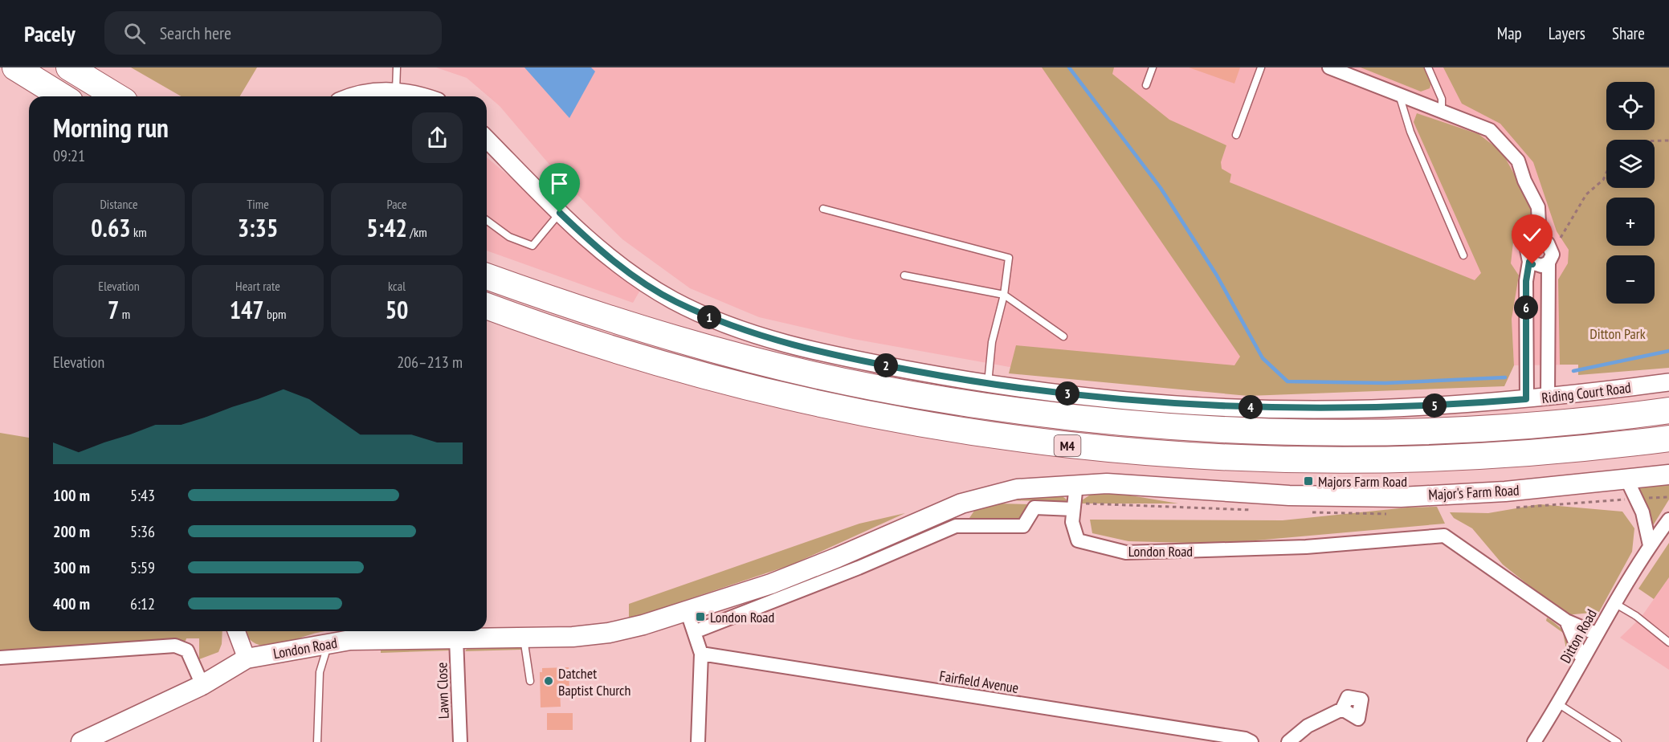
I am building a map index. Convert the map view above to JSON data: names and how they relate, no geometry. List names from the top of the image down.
{
  "streets": {
    "highway": ["M4"],
    "main road": ["Major's Farm Road", "London Road"],
    "street": [
      "Riding Court Road",
      "Ditton Road",
      "Fairfield Avenue",
      "Lawn Close"
    ]
  },
  "crossings": [
    ["Major's Farm Road", "London Road"],
    ["London Road", "Ditton Road"],
    ["London Road", "Lawn Close"]
  ],
  "parks": ["Ditton Park"],
  "places": {
    "transit": ["Majors Farm Road", "London Road"],
    "other": ["Datchet Baptist Church"]
  },
  "page": {
    "header": "Pacely",
    "search": "Search here",
    "nav": ["Map", "Layers", "Share"],
    "map_buttons": ["+", "−"],
    "heading": ["Morning run", "09:21"],
    "stats": [
      ["Distance", "0.63 km"],
      ["Time", "3:35"],
      ["Pace", "5:42 /km"],
      ["Elevation", "7 m"],
      ["Heart rate", "147 bpm"],
      ["kcal", "50"]
    ],
    "pins": [
      "6",
      "1",
      "2",
      "3",
      "5",
      "4"
    ],
    "chart": ["Elevation", "206–213 m"],
    "list": [
      {
        "name": "100 m",
        "note": "5:43"
      },
      {
        "name": "200 m",
        "note": "5:36"
      },
      {
        "name": "300 m",
        "note": "5:59"
      },
      {
        "name": "400 m",
        "note": "6:12"
      }
    ]
  }
}
